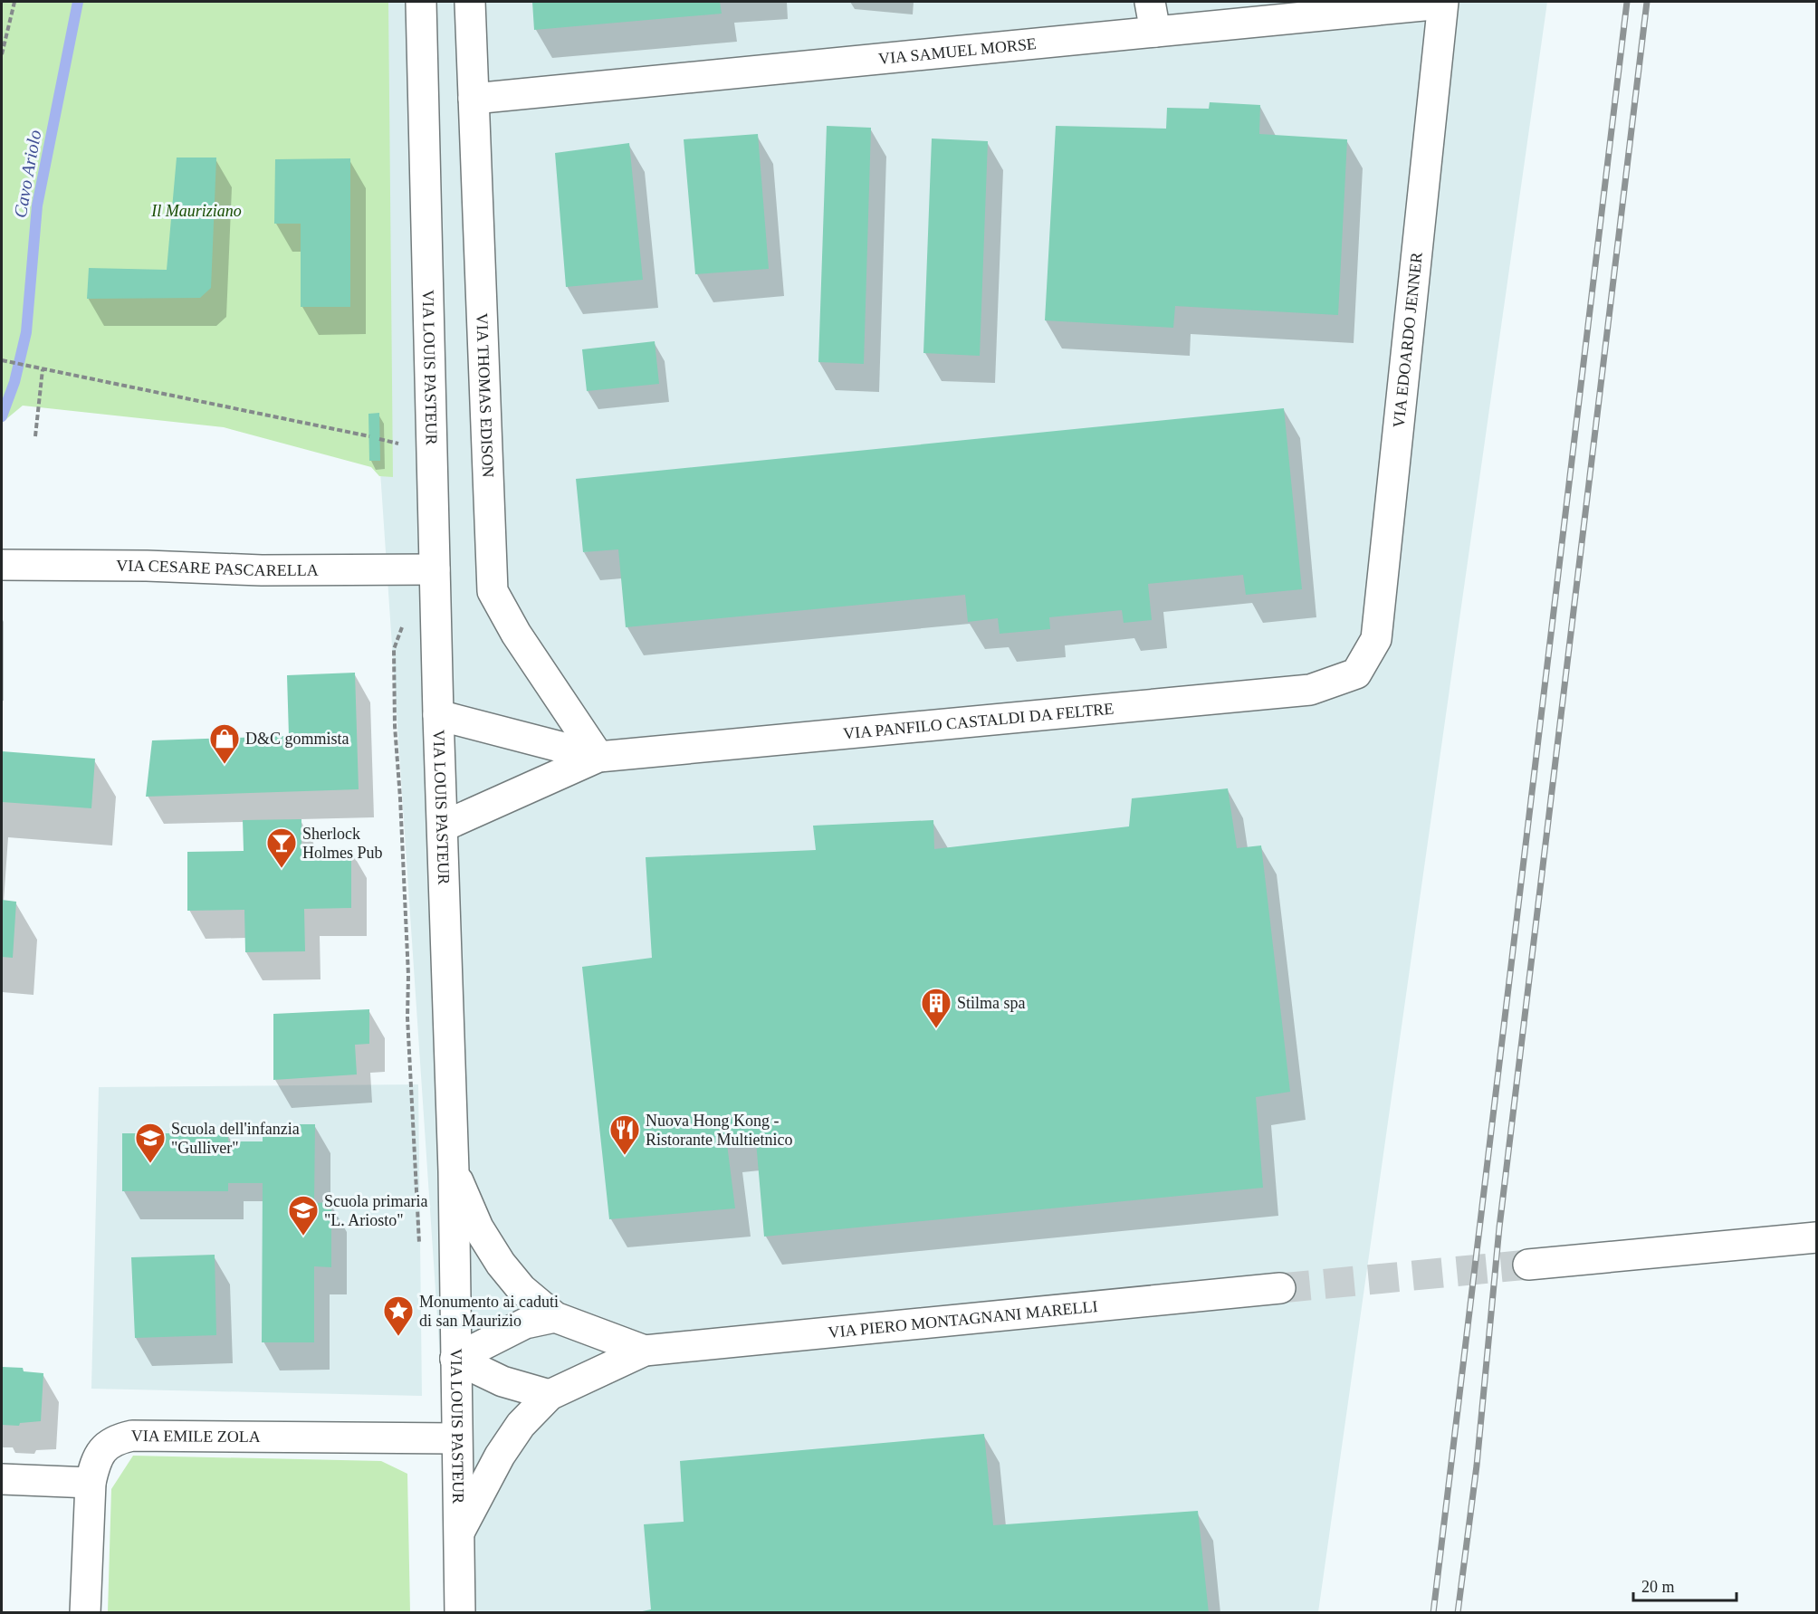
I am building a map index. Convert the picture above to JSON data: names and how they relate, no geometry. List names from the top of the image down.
{
  "streets": {
    "street": [
      "VIA SAMUEL MORSE",
      "VIA EDOARDO JENNER",
      "VIA LOUIS PASTEUR",
      "VIA THOMAS EDISON",
      "VIA CESARE PASCARELLA",
      "VIA PANFILO CASTALDI DA FELTRE",
      "VIA PIERO MONTAGNANI MARELLI",
      "VIA EMILE ZOLA"
    ]
  },
  "crossings": [
    ["VIA SAMUEL MORSE", "VIA EDOARDO JENNER"],
    ["VIA SAMUEL MORSE", "VIA THOMAS EDISON"],
    ["VIA EDOARDO JENNER", "VIA PANFILO CASTALDI DA FELTRE"],
    ["VIA LOUIS PASTEUR", "VIA CESARE PASCARELLA"],
    ["VIA LOUIS PASTEUR", "VIA PANFILO CASTALDI DA FELTRE"],
    ["VIA LOUIS PASTEUR", "VIA PIERO MONTAGNANI MARELLI"],
    ["VIA LOUIS PASTEUR", "VIA EMILE ZOLA"],
    ["VIA THOMAS EDISON", "VIA PANFILO CASTALDI DA FELTRE"]
  ],
  "water": ["Cavo Ariolo"],
  "parks": ["Il Mauriziano"],
  "places": {
    "shop": ["D&C gommista"],
    "bar": ["Sherlock Holmes Pub"],
    "building": ["Stilma spa"],
    "restaurant": ["Nuova Hong Kong - Ristorante Multietnico"],
    "school or university": ["Scuola dell'infanzia \"Gulliver\"", "Scuola primaria \"L. Ariosto\""],
    "place": ["Monumento ai caduti di san Maurizio"]
  },
  "scale_bar": "20 m"
}
